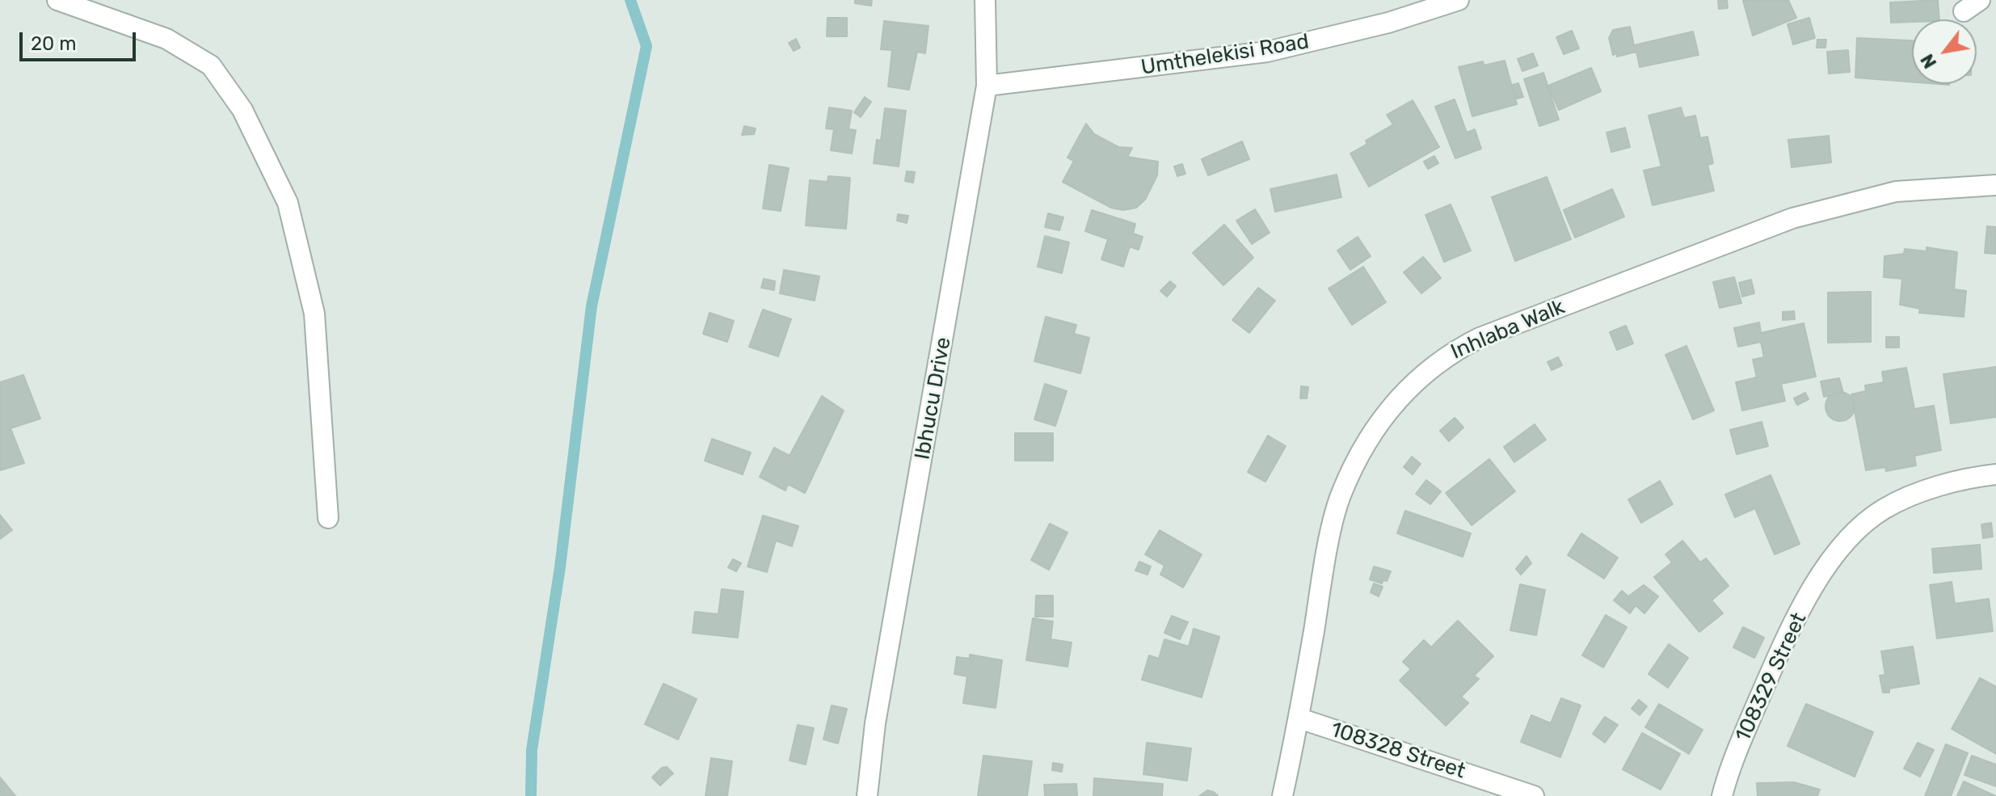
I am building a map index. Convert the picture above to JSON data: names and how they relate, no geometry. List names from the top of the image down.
{
  "streets": {
    "street": [
      "Umthelekisi Road",
      "Inhlaba Walk",
      "Ibhucu Drive",
      "108329 Street",
      "108328 Street"
    ]
  },
  "crossings": [
    ["Umthelekisi Road", "Ibhucu Drive"],
    ["Inhlaba Walk", "108328 Street"]
  ],
  "scale_bar": "20 m",
  "north": "bottom left"
}
